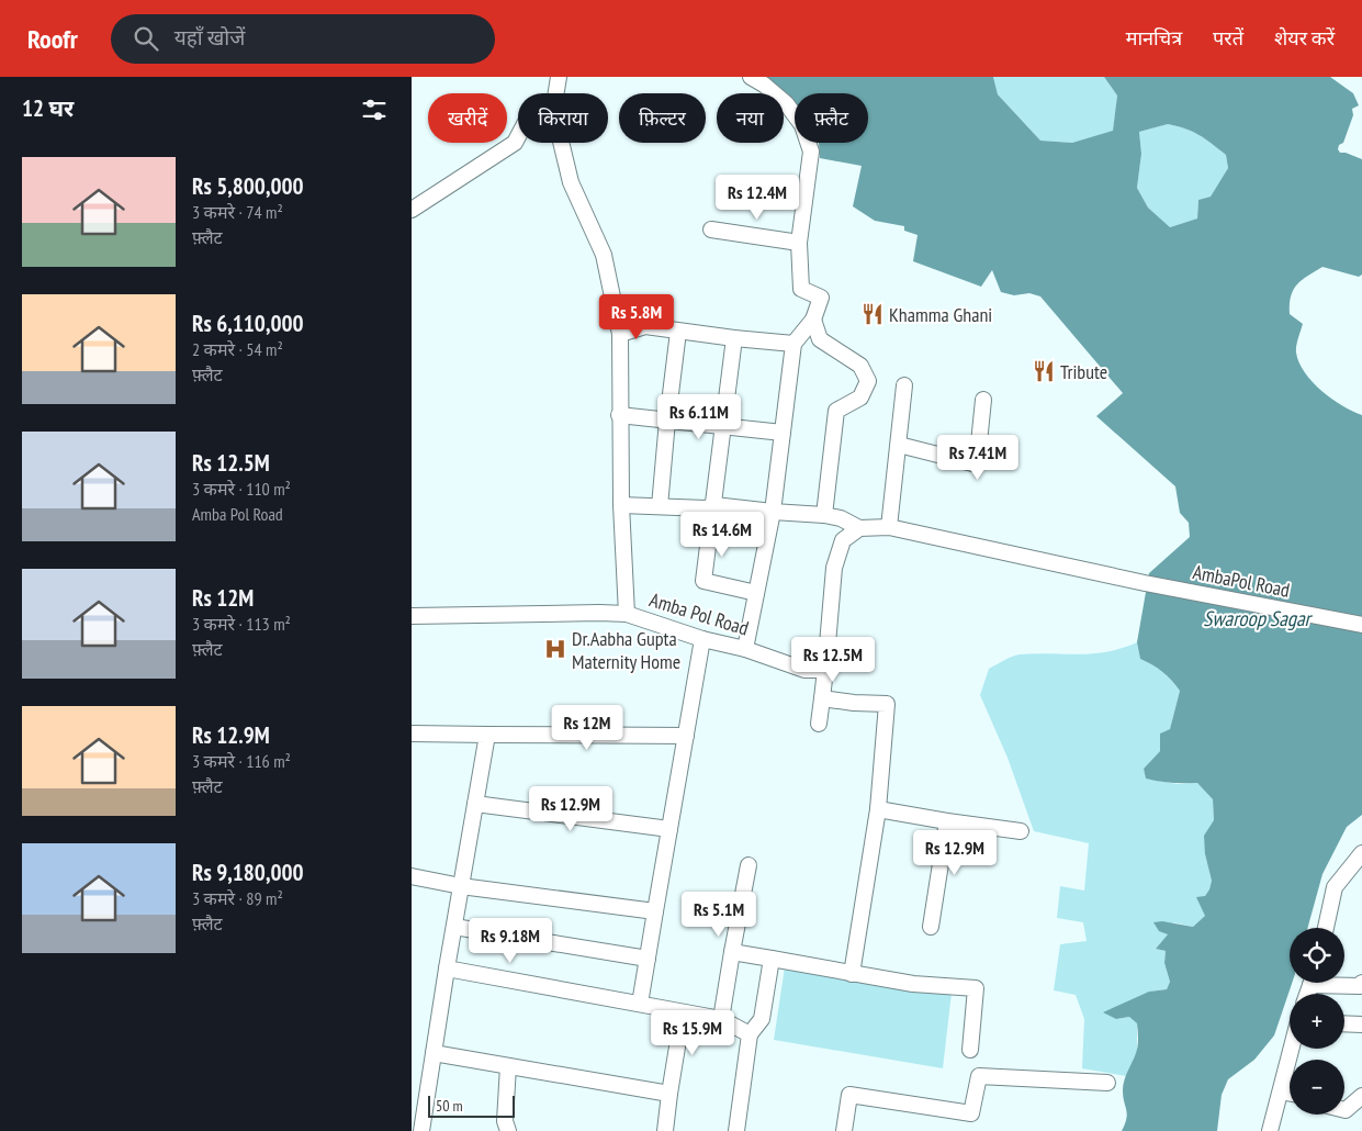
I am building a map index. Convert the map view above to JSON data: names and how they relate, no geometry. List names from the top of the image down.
{
  "streets": {
    "street": ["AmbaPol Road", "Amba Pol Road"]
  },
  "water": ["Swaroop Sagar"],
  "places": {
    "restaurant": ["Khamma Ghani", "Tribute"],
    "hospital": ["Dr.Aabha Gupta Maternity Home"]
  },
  "scale_bar": "50 m",
  "page": {
    "header": "Roofr",
    "search": "यहाँ खोजें",
    "nav": ["मानचित्र", "परतें", "शेयर करें"],
    "heading": "12 घर",
    "chip": [
      "खरीदें",
      "किराया",
      "फ़िल्टर",
      "नया",
      "फ़्लैट"
    ],
    "list": [
      {
        "name": "Rs 5,800,000",
        "note": "3 कमरे · 74 m² · फ़्लैट"
      },
      {
        "name": "Rs 6,110,000",
        "note": "2 कमरे · 54 m² · फ़्लैट"
      },
      {
        "name": "Rs 12.5M",
        "note": "3 कमरे · 110 m² · Amba Pol Road"
      },
      {
        "name": "Rs 12M",
        "note": "3 कमरे · 113 m² · फ़्लैट"
      },
      {
        "name": "Rs 12.9M",
        "note": "3 कमरे · 116 m² · फ़्लैट"
      },
      {
        "name": "Rs 9,180,000",
        "note": "3 कमरे · 89 m² · फ़्लैट"
      }
    ],
    "price": [
      "Rs 12.4M",
      "Rs 5.8M",
      "Rs 6.11M",
      "Rs 7.41M",
      "Rs 14.6M",
      "Rs 12.5M",
      "Rs 12M",
      "Rs 12.9M",
      "Rs 12.9M",
      "Rs 5.1M",
      "Rs 9.18M",
      "Rs 15.9M"
    ],
    "map_buttons": ["+", "−"],
    "scale": "50 m"
  }
}
